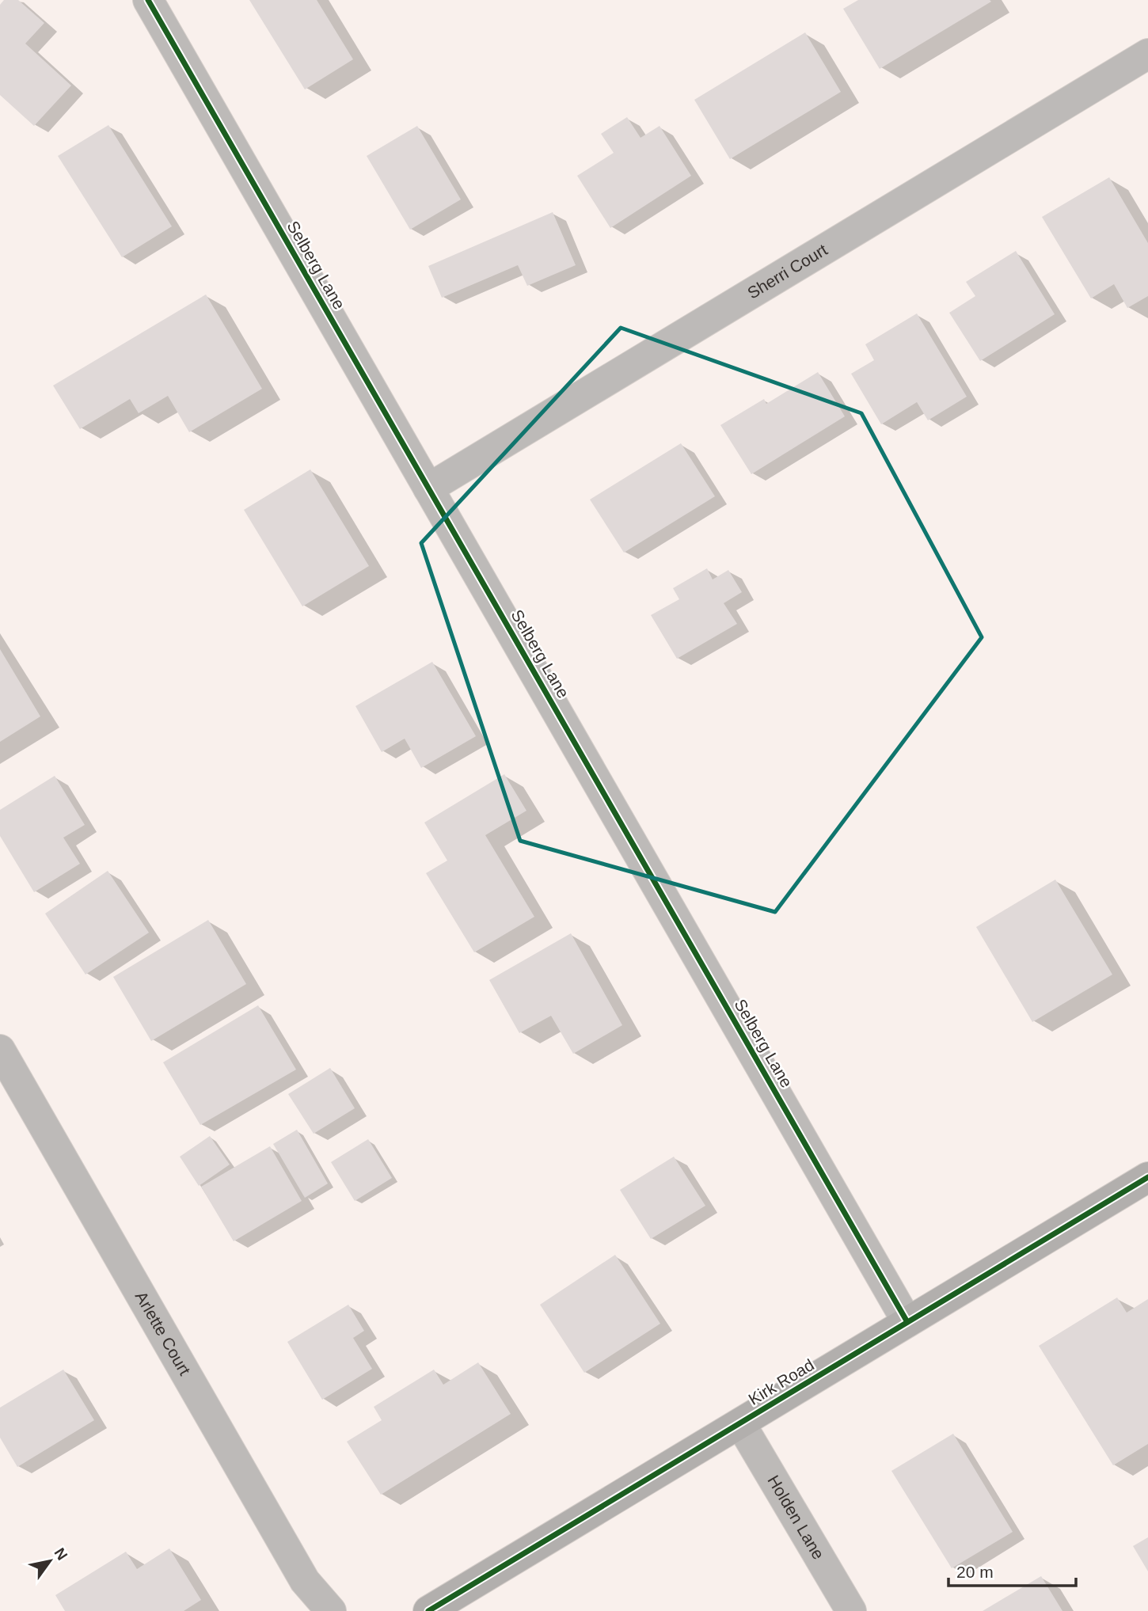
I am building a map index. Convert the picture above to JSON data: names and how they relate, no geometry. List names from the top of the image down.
{
  "streets": {
    "street": [
      "Selberg Lane",
      "Sherri Court",
      "Arlette Court",
      "Kirk Road",
      "Holden Lane"
    ]
  },
  "crossings": [
    ["Selberg Lane", "Sherri Court"],
    ["Selberg Lane", "Kirk Road"],
    ["Kirk Road", "Holden Lane"]
  ],
  "scale_bar": "20 m",
  "north": "top right"
}
